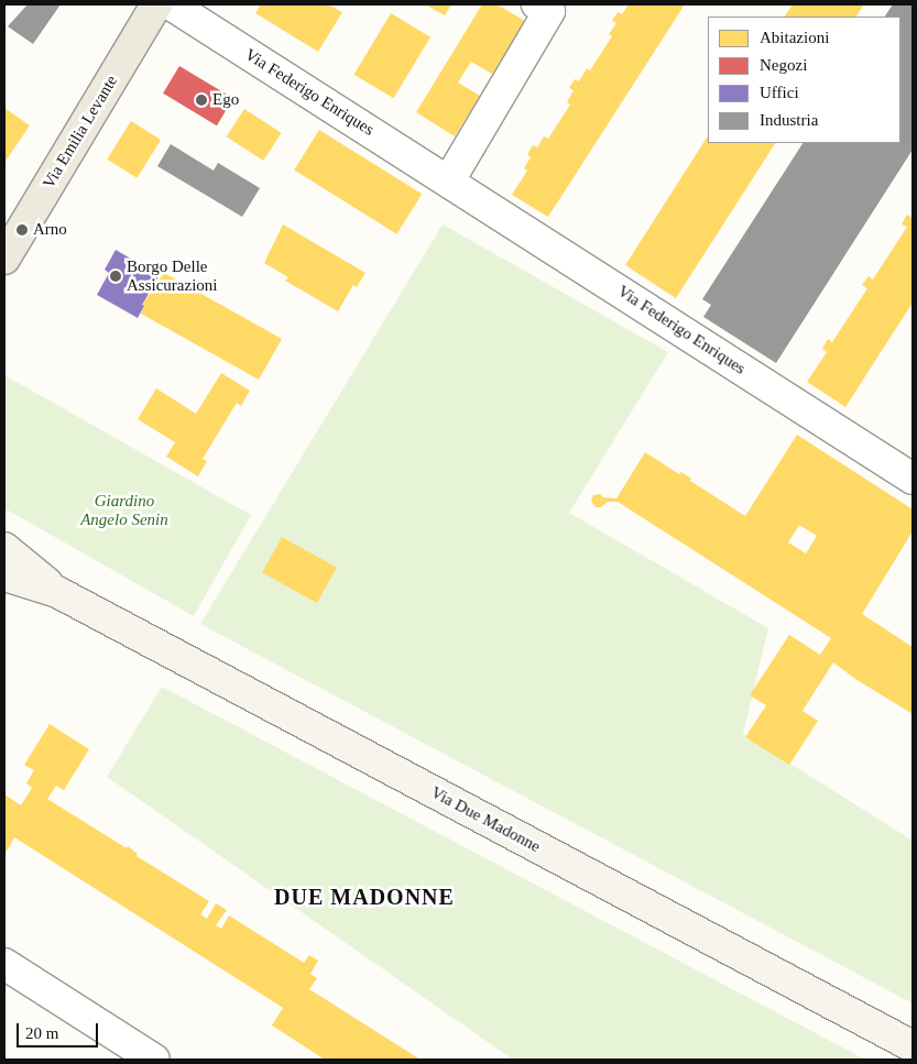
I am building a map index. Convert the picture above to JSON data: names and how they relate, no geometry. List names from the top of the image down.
{
  "streets": {
    "main road": ["Via Emilia Levante", "Via Due Madonne"],
    "street": ["Via Federigo Enriques"]
  },
  "districts": ["DUE MADONNE"],
  "parks": ["Giardino Angelo Senin"],
  "places": ["Ego", "Arno", "Borgo Delle Assicurazioni"],
  "legend": [
    "Abitazioni",
    "Negozi",
    "Uffici",
    "Industria"
  ],
  "scale_bar": "20 m"
}
